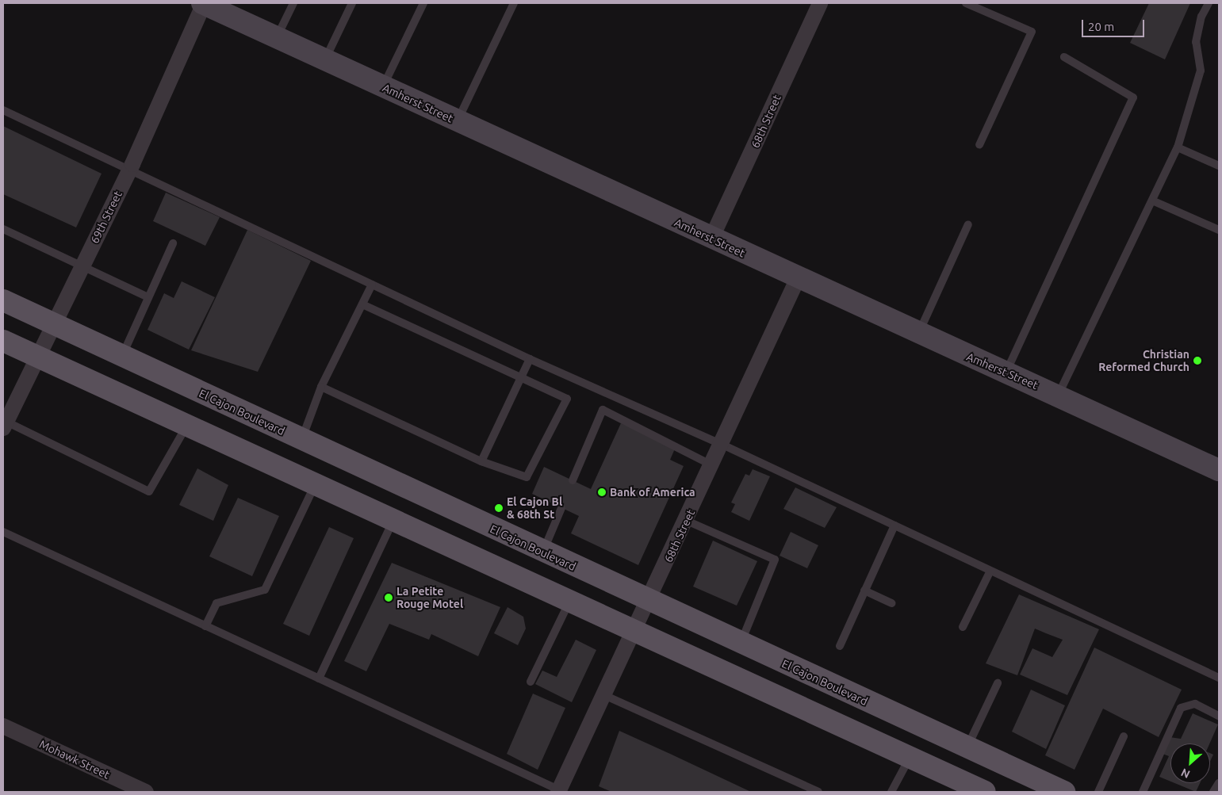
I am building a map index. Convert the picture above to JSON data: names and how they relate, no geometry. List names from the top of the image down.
{
  "streets": {
    "main road": ["El Cajon Boulevard"],
    "street": [
      "Amherst Street",
      "68th Street",
      "69th Street",
      "Mohawk Street"
    ]
  },
  "crossings": [
    ["Amherst Street", "68th Street"],
    ["Amherst Street", "69th Street"],
    ["68th Street", "El Cajon Boulevard"],
    ["69th Street", "El Cajon Boulevard"]
  ],
  "places": [
    "Christian Reformed Church",
    "Bank of America",
    "El Cajon Bl & 68th St",
    "La Petite Rouge Motel"
  ],
  "scale_bar": "20 m",
  "north": "bottom left"
}
